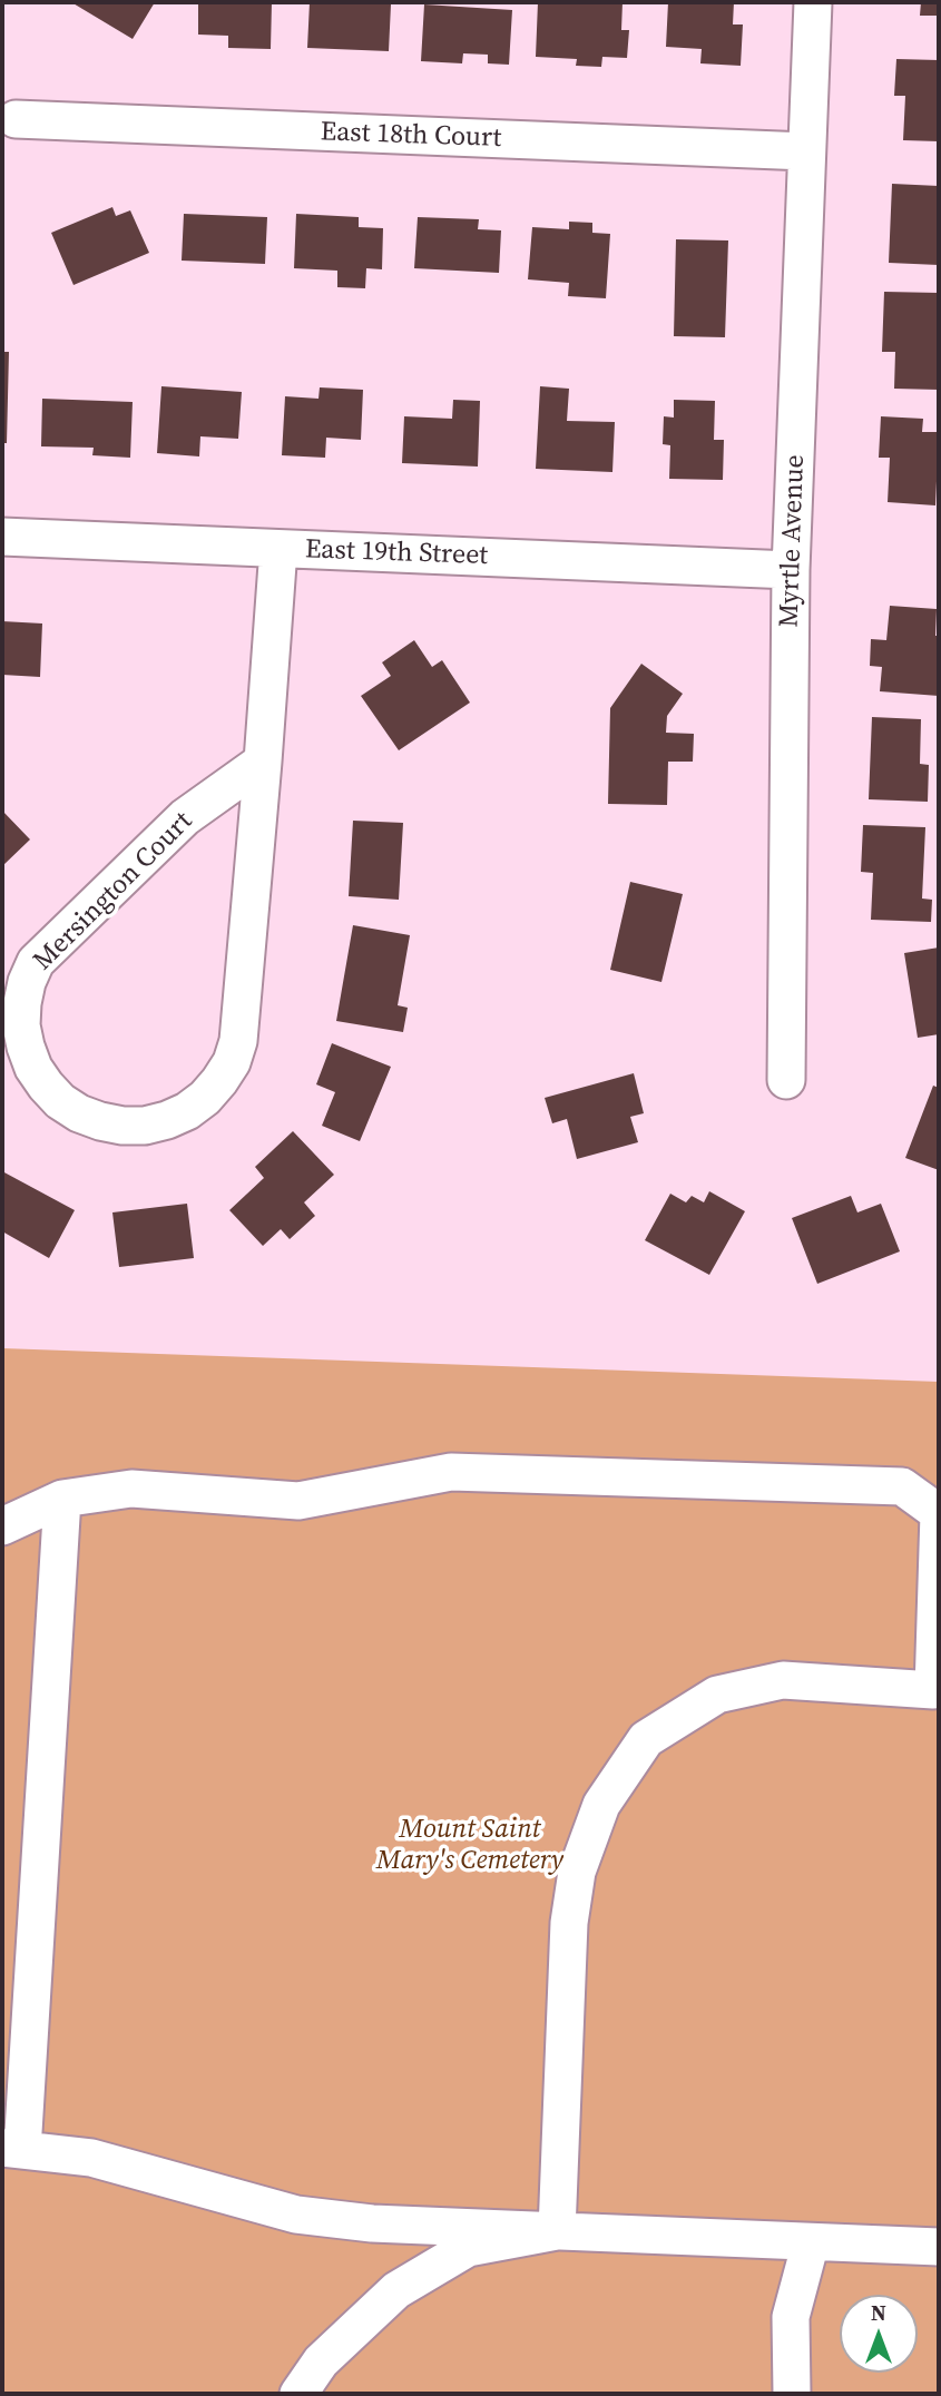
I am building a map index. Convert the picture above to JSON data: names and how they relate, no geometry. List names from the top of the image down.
{
  "streets": {
    "street": [
      "East 18th Court",
      "Myrtle Avenue",
      "East 19th Street",
      "Mersington Court"
    ]
  },
  "crossings": [
    ["East 18th Court", "Myrtle Avenue"],
    ["Myrtle Avenue", "East 19th Street"],
    ["East 19th Street", "Mersington Court"]
  ],
  "parks": ["Mount Saint Mary's Cemetery"],
  "north": "top"
}
